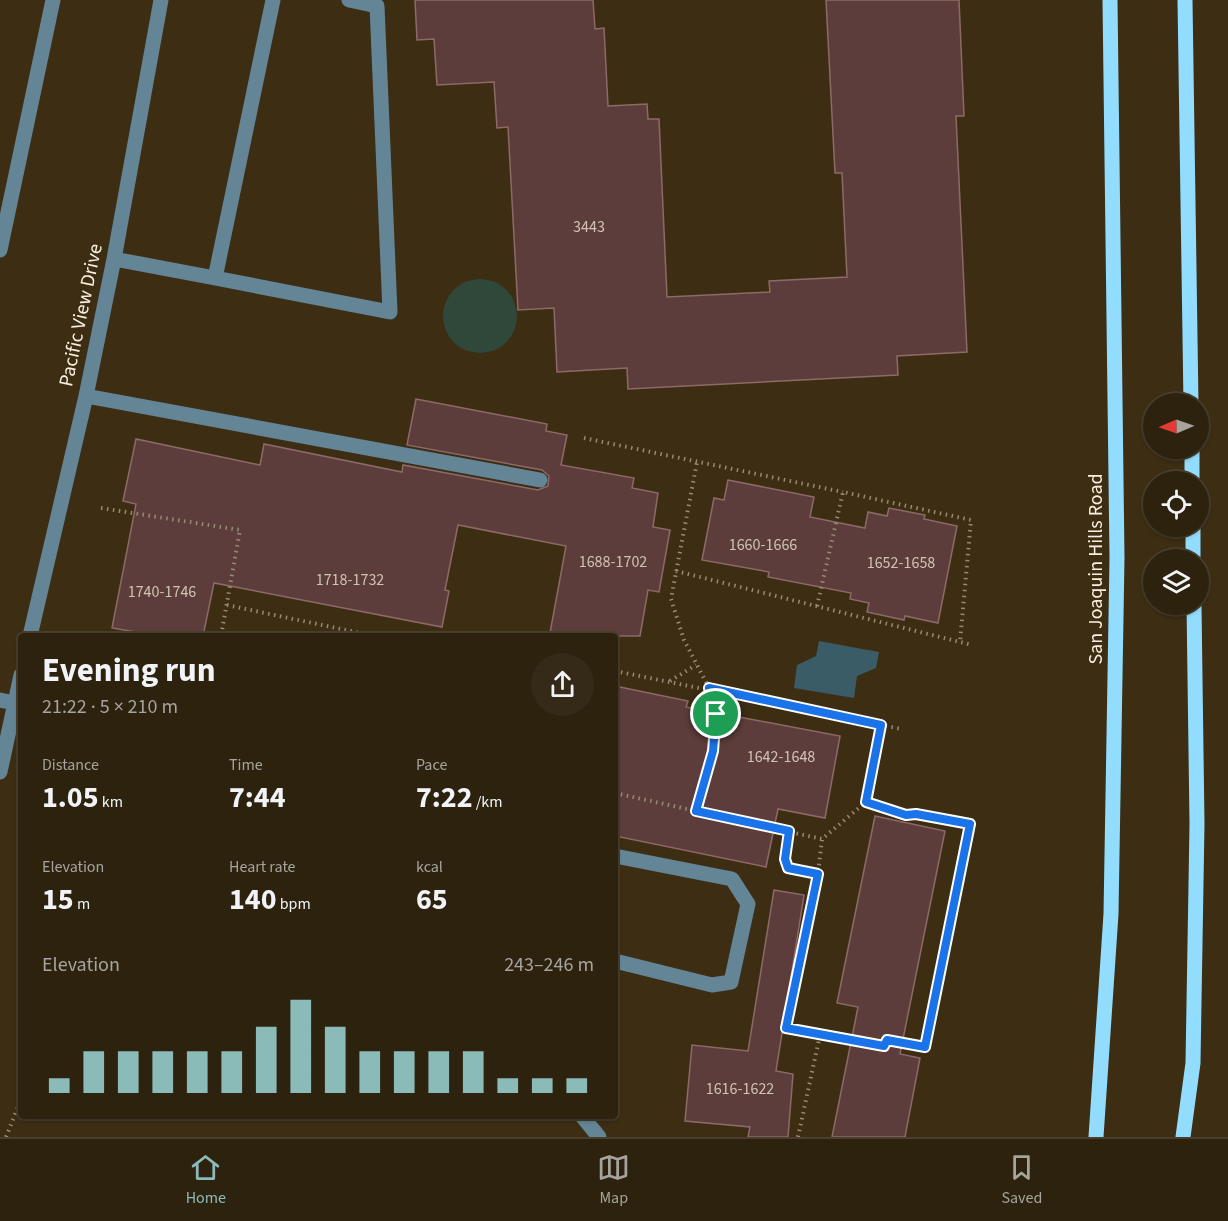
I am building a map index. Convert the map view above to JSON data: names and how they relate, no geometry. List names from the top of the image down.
{
  "streets": {
    "main road": ["San Joaquin Hills Road"],
    "street": ["Pacific View Drive"]
  },
  "house_numbers": [
    "3443",
    "1660-1666",
    "1688-1702",
    "1652-1658",
    "1718-1732",
    "1740-1746",
    "1642-1648",
    "1616-1622"
  ],
  "north": "left",
  "page": {
    "heading": ["Evening run", "21:22 · 5 × 210 m"],
    "stats": [
      ["Distance", "1.05 km"],
      ["Time", "7:44"],
      ["Pace", "7:22 /km"],
      ["Elevation", "15 m"],
      ["Heart rate", "140 bpm"],
      ["kcal", "65"]
    ],
    "chart": ["Elevation", "243–246 m"],
    "tabs": ["Home", "Map", "Saved"]
  }
}
